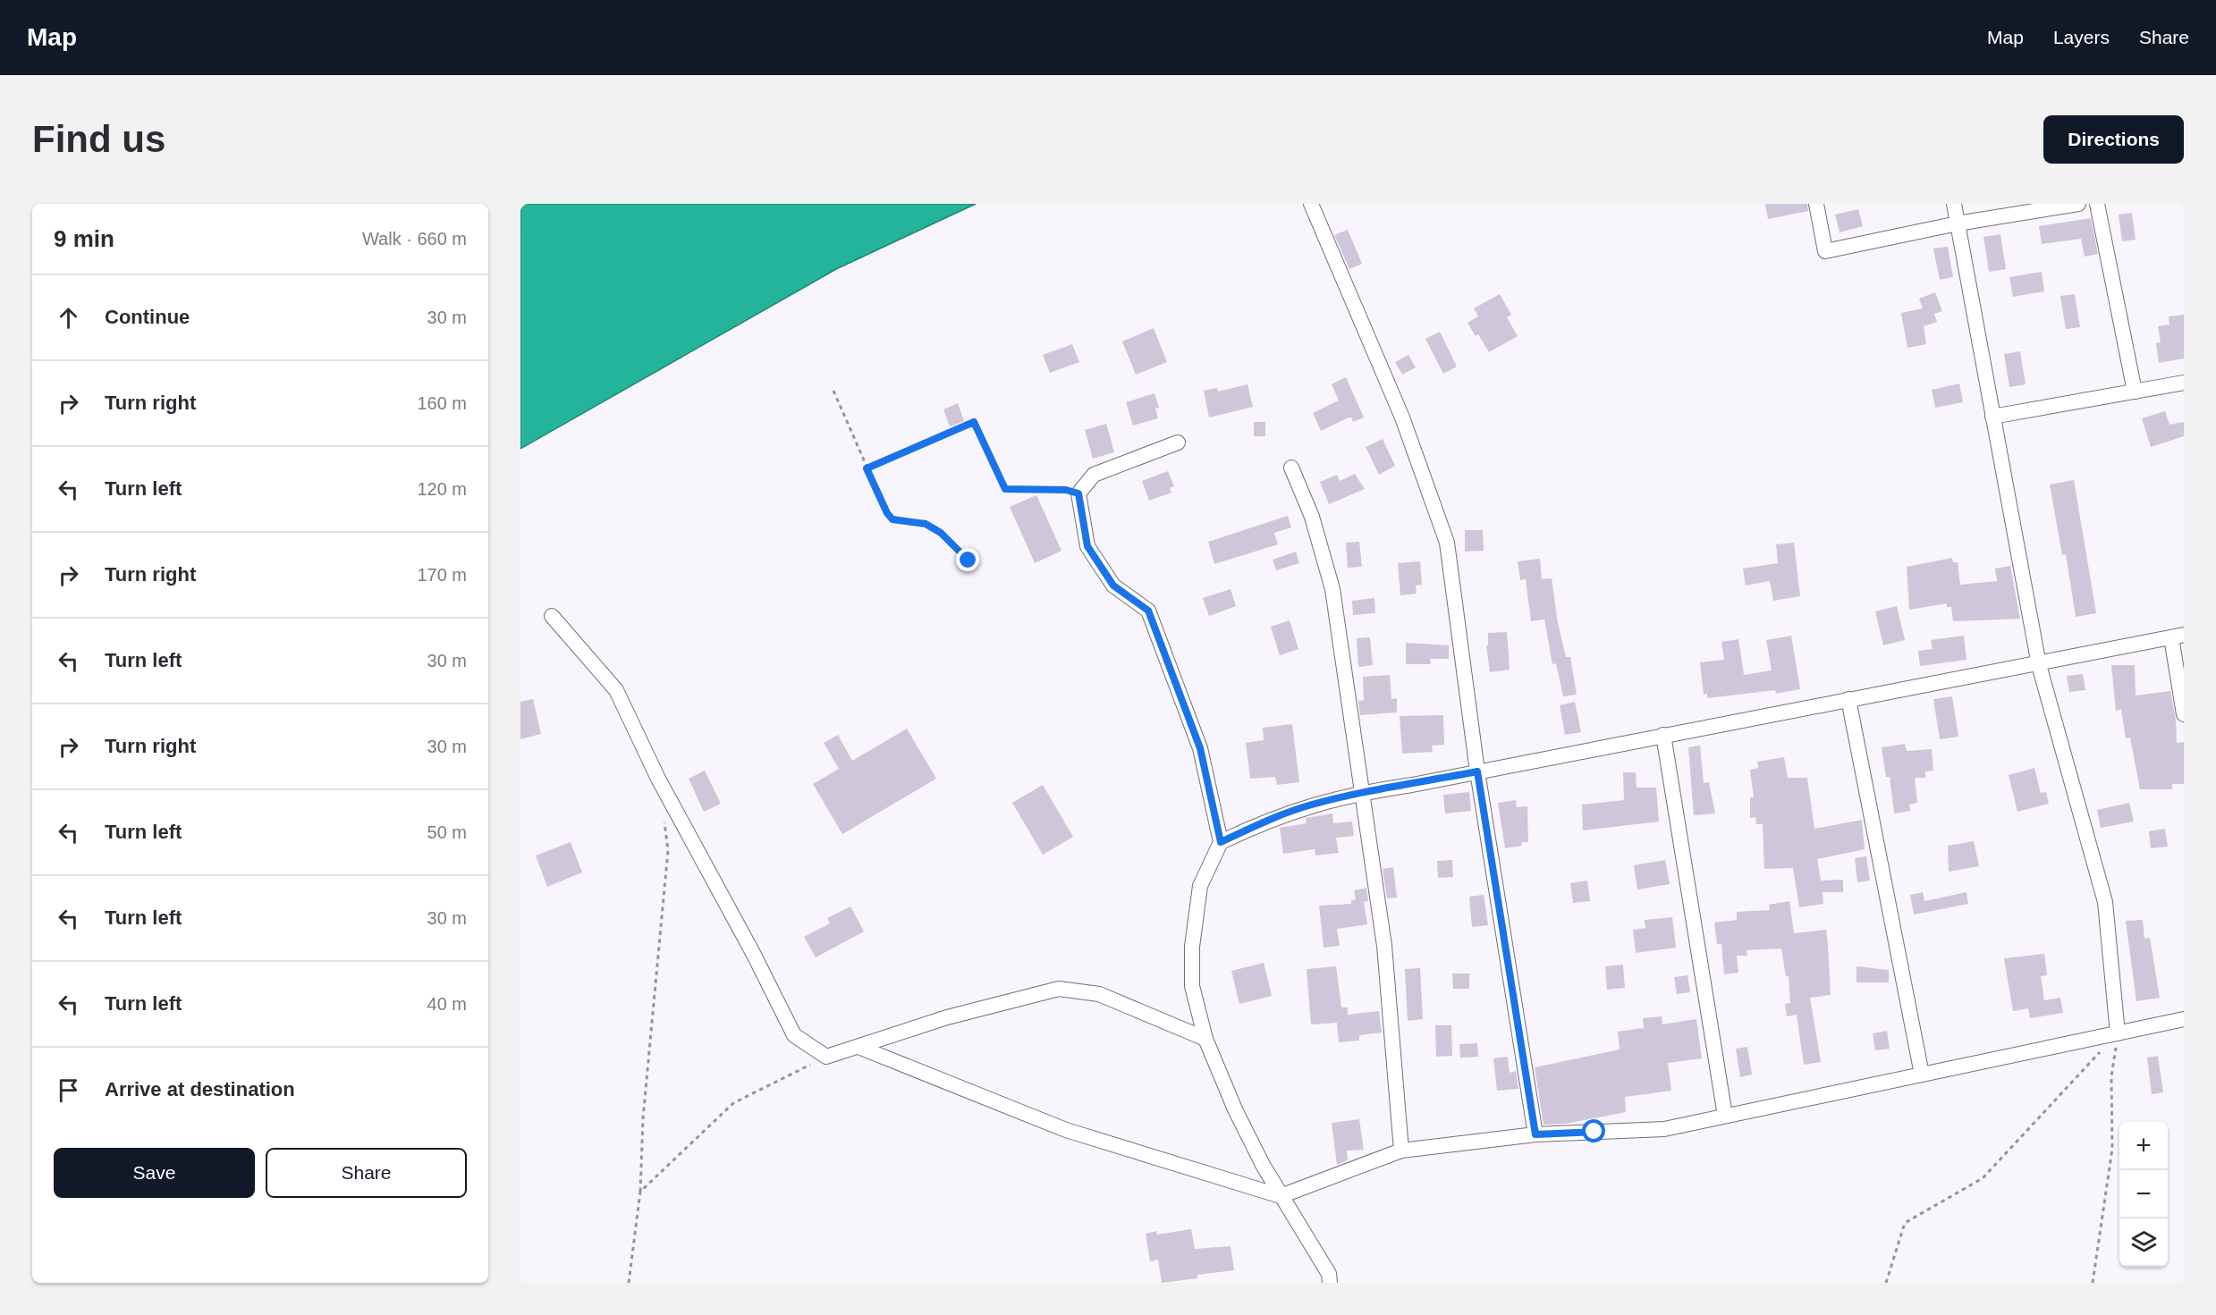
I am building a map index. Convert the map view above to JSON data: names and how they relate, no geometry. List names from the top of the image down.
{
  "page": {
    "header": "Map",
    "nav": ["Map", "Layers", "Share"],
    "buttons": [
      "Directions",
      ["Save", "Share"]
    ],
    "title": "Find us",
    "heading": ["9 min", "Walk · 660 m"],
    "list": [
      ["Continue", "30 m"],
      ["Turn right", "160 m"],
      ["Turn left", "120 m"],
      ["Turn right", "170 m"],
      ["Turn left", "30 m"],
      ["Turn right", "30 m"],
      ["Turn left", "50 m"],
      ["Turn left", "30 m"],
      ["Turn left", "40 m"],
      "Arrive at destination"
    ],
    "map_buttons": ["+", "−"]
  }
}
